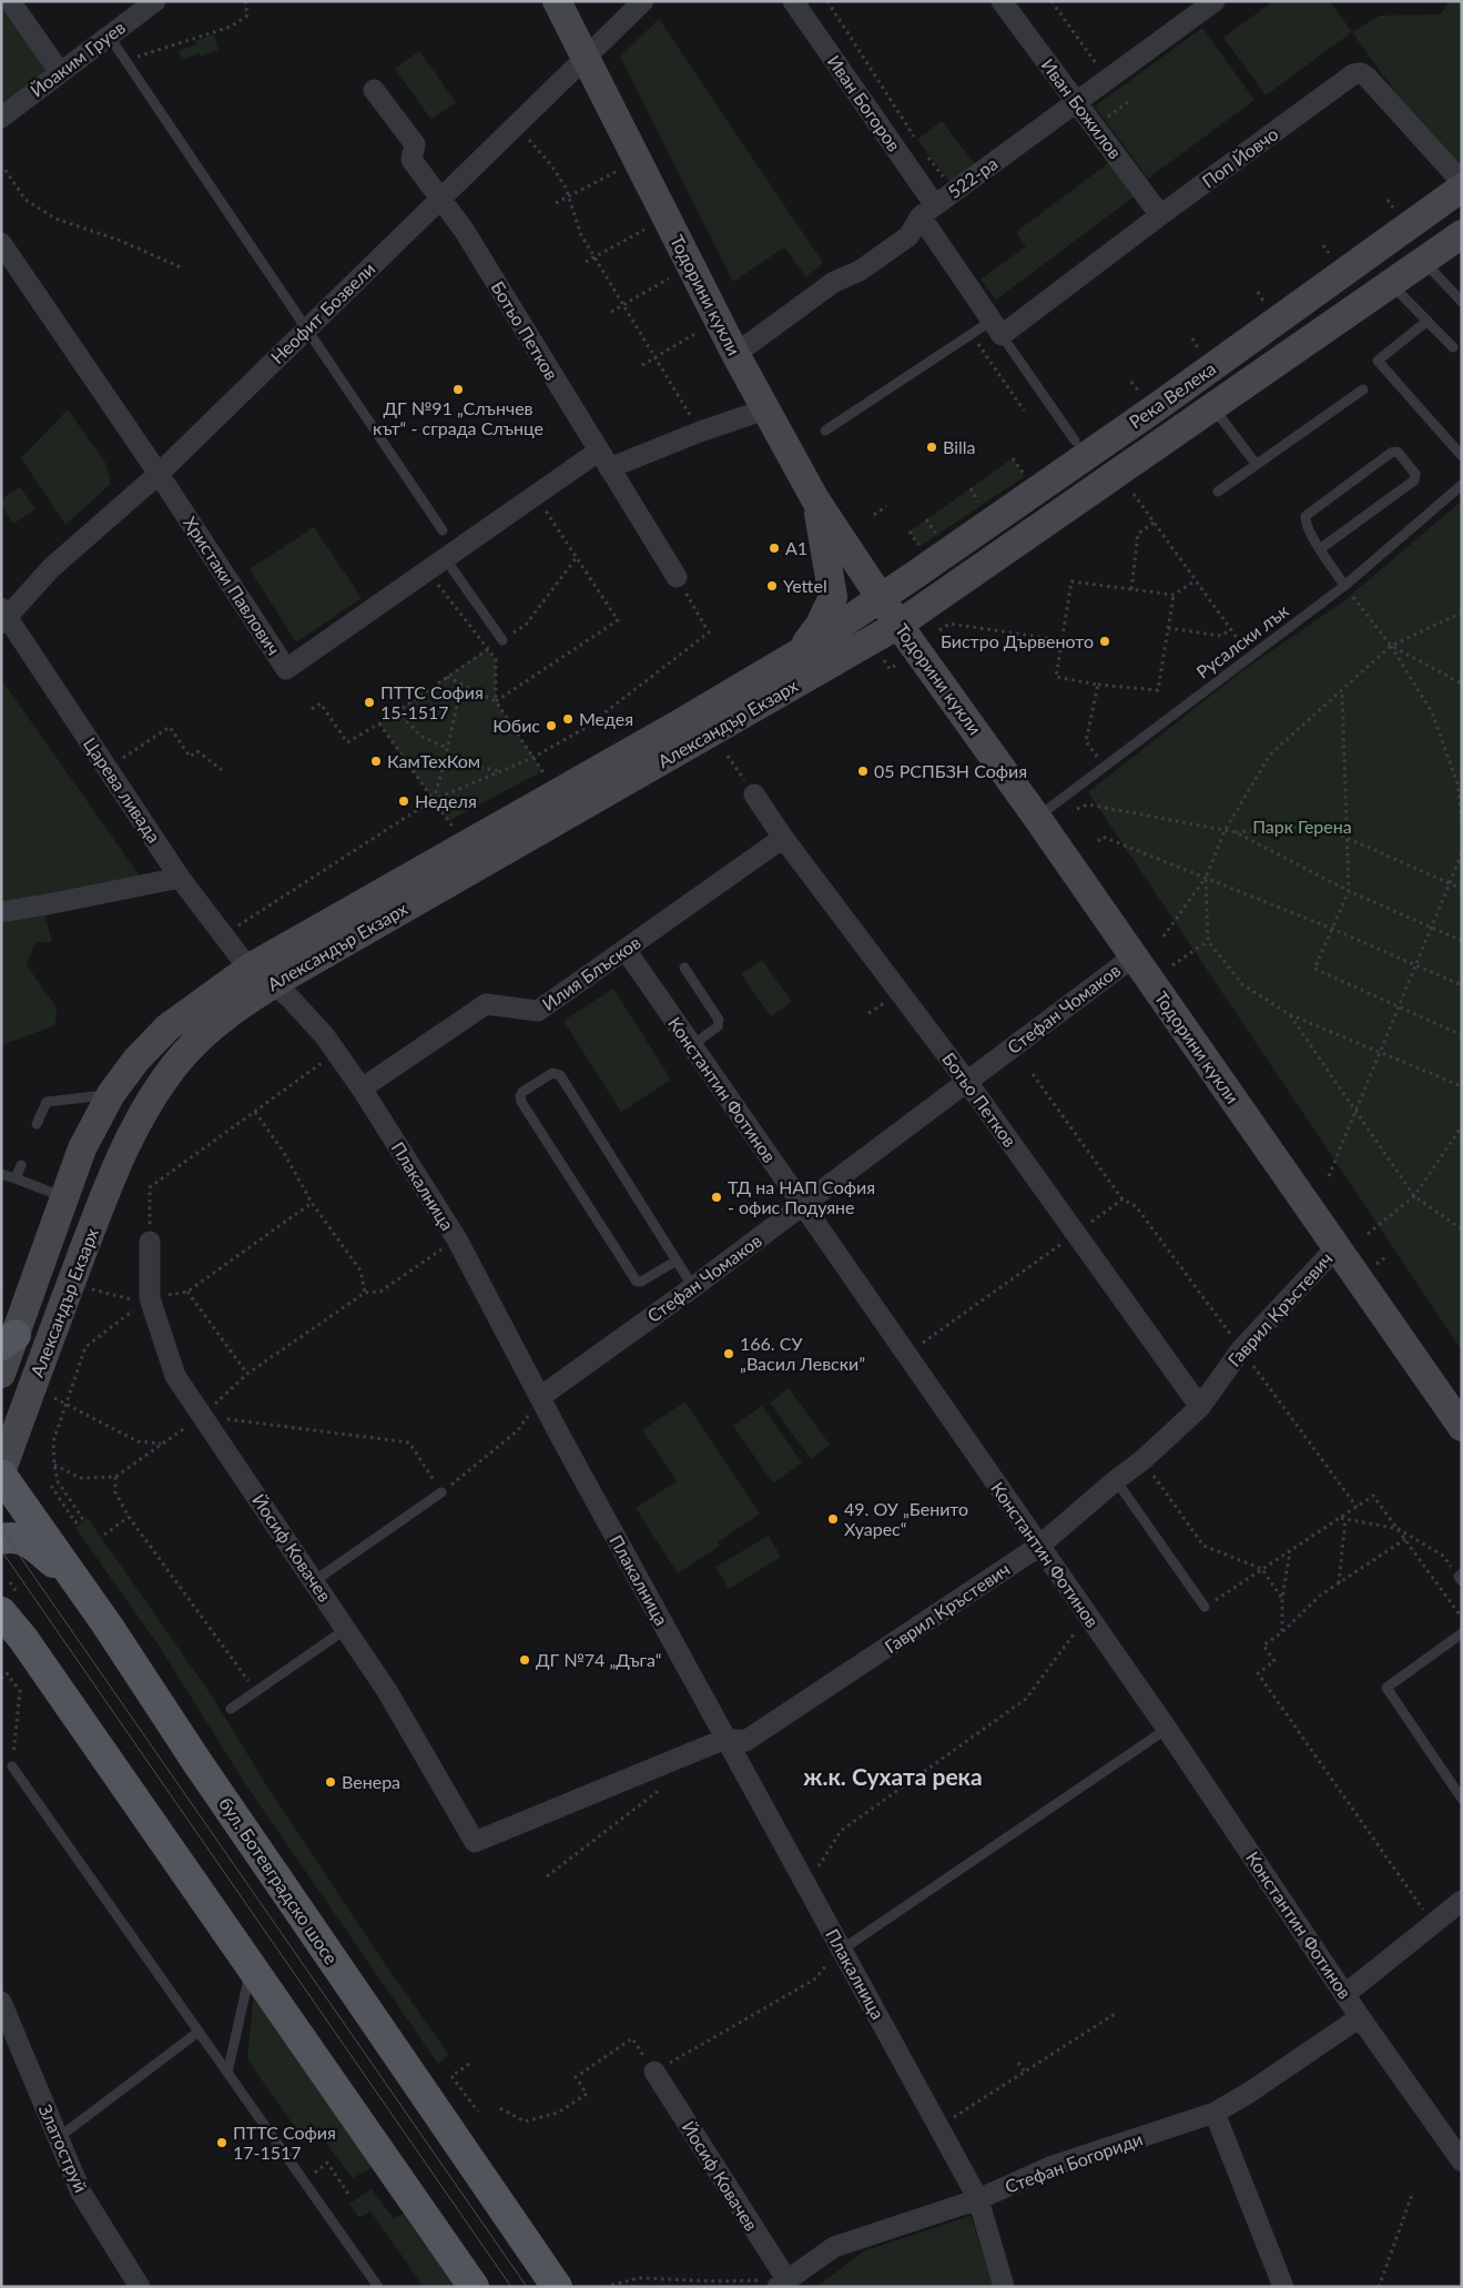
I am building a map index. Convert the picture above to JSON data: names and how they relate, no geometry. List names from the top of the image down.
{
  "streets": {
    "main road": ["бул. Ботевградско шосе"],
    "street": [
      "Йоаким Груев",
      "Иван Богоров",
      "Иван Божилов",
      "Поп Йовчо",
      "522-ра",
      "Тодорини кукли",
      "Неофит Бозвели",
      "Ботьо Петков",
      "Река Велека",
      "Христаки Павлович",
      "Александър Екзарх",
      "Царева ливада",
      "Илия Блъсков",
      "Стефан Чомаков",
      "Константин Фотинов",
      "Плакалница",
      "Гаврил Кръстевич",
      "Йосиф Ковачев",
      "Златоструй",
      "Стефан Богориди"
    ],
    "lane": ["Русалски лък"]
  },
  "crossings": [
    ["Иван Богоров", "Поп Йовчо"],
    ["Иван Богоров", "522-ра"],
    ["Иван Божилов", "Поп Йовчо"],
    ["Иван Божилов", "522-ра"],
    ["522-ра", "Тодорини кукли"],
    ["Тодорини кукли", "Неофит Бозвели"],
    ["Тодорини кукли", "Река Велека"],
    ["Тодорини кукли", "Христаки Павлович"],
    ["Тодорини кукли", "Русалски лък"],
    ["Тодорини кукли", "Александър Екзарх"],
    ["Тодорини кукли", "Стефан Чомаков"],
    ["Тодорини кукли", "Гаврил Кръстевич"],
    ["Неофит Бозвели", "Ботьо Петков"],
    ["Неофит Бозвели", "Христаки Павлович"],
    ["Неофит Бозвели", "Царева ливада"],
    ["Ботьо Петков", "Христаки Павлович"],
    ["Ботьо Петков", "Илия Блъсков"],
    ["Ботьо Петков", "Стефан Чомаков"],
    ["Ботьо Петков", "Гаврил Кръстевич"],
    ["Река Велека", "Александър Екзарх"],
    ["Александър Екзарх", "Царева ливада"],
    ["Александър Екзарх", "Плакалница"],
    ["Александър Екзарх", "бул. Ботевградско шосе"],
    ["Царева ливада", "Плакалница"],
    ["Илия Блъсков", "Константин Фотинов"],
    ["Илия Блъсков", "Плакалница"],
    ["Стефан Чомаков", "Константин Фотинов"],
    ["Стефан Чомаков", "Плакалница"],
    ["Константин Фотинов", "Гаврил Кръстевич"],
    ["Константин Фотинов", "Стефан Богориди"],
    ["Плакалница", "Гаврил Кръстевич"],
    ["Плакалница", "Стефан Богориди"],
    ["Гаврил Кръстевич", "Йосиф Ковачев"],
    ["Йосиф Ковачев", "Стефан Богориди"]
  ],
  "districts": ["ж.к. Сухата река"],
  "parks": ["Парк Герена"],
  "places": [
    "ДГ №91 „Слънчев кът“ - сграда Слънце",
    "Billa",
    "A1",
    "Yettel",
    "Бистро Дървеното",
    "ПТТС София 15-1517",
    "Медея",
    "Юбис",
    "КамТехКом",
    "05 РСПБЗН София",
    "Неделя",
    "ТД на НАП София - офис Подуяне",
    "166. СУ „Васил Левски”",
    "49. ОУ „Бенито Хуарес“",
    "ДГ №74 „Дъга“",
    "Венера",
    "ПТТС София 17-1517"
  ]
}
